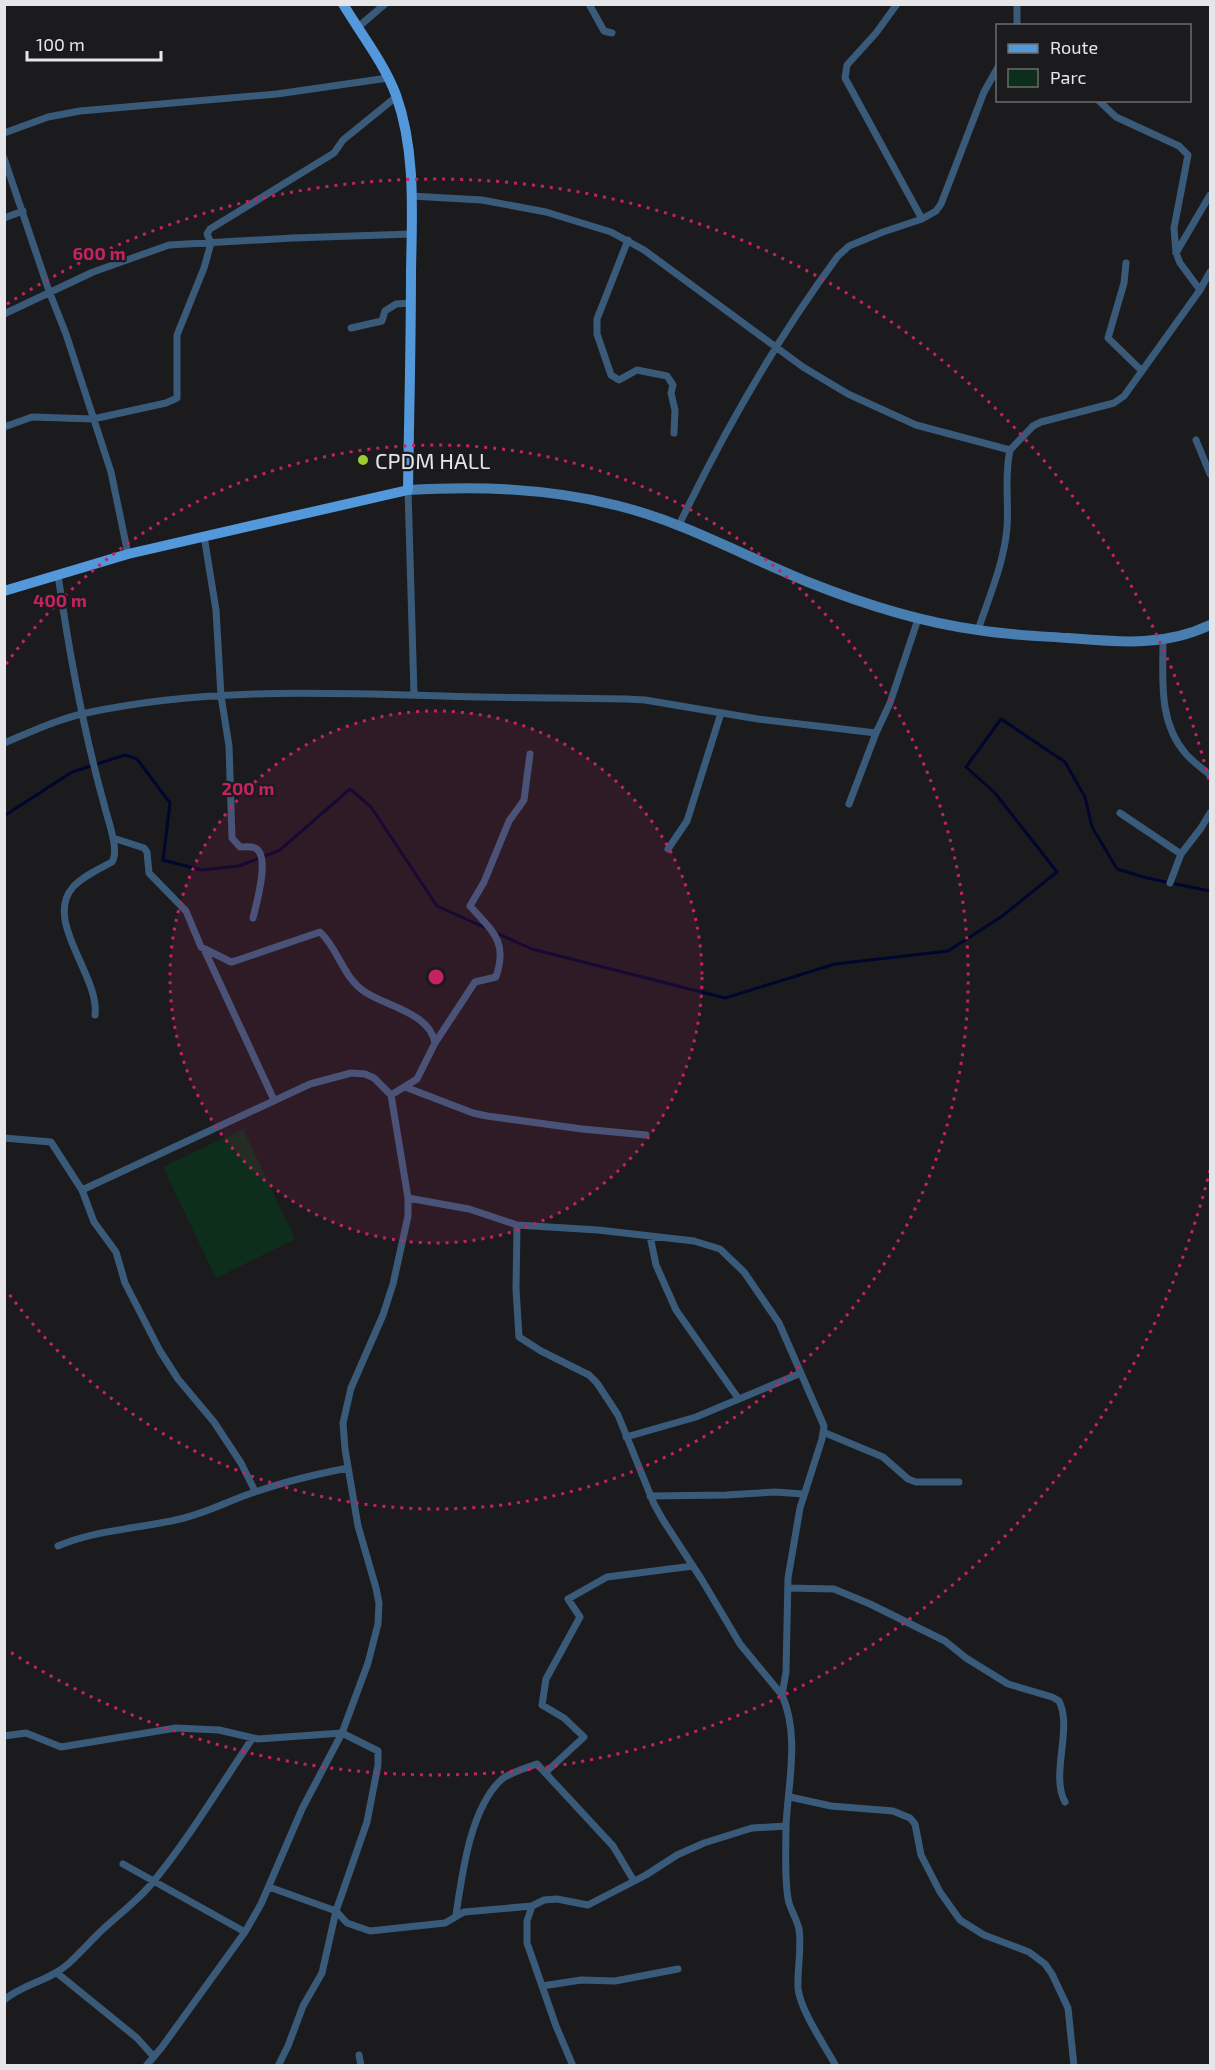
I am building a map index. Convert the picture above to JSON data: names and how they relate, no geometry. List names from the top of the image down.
{
  "places": ["CPDM HALL"],
  "legend": ["Route", "Parc"],
  "scale_bar": "100 m",
  "rings": ["600 m", "400 m", "200 m"]
}
